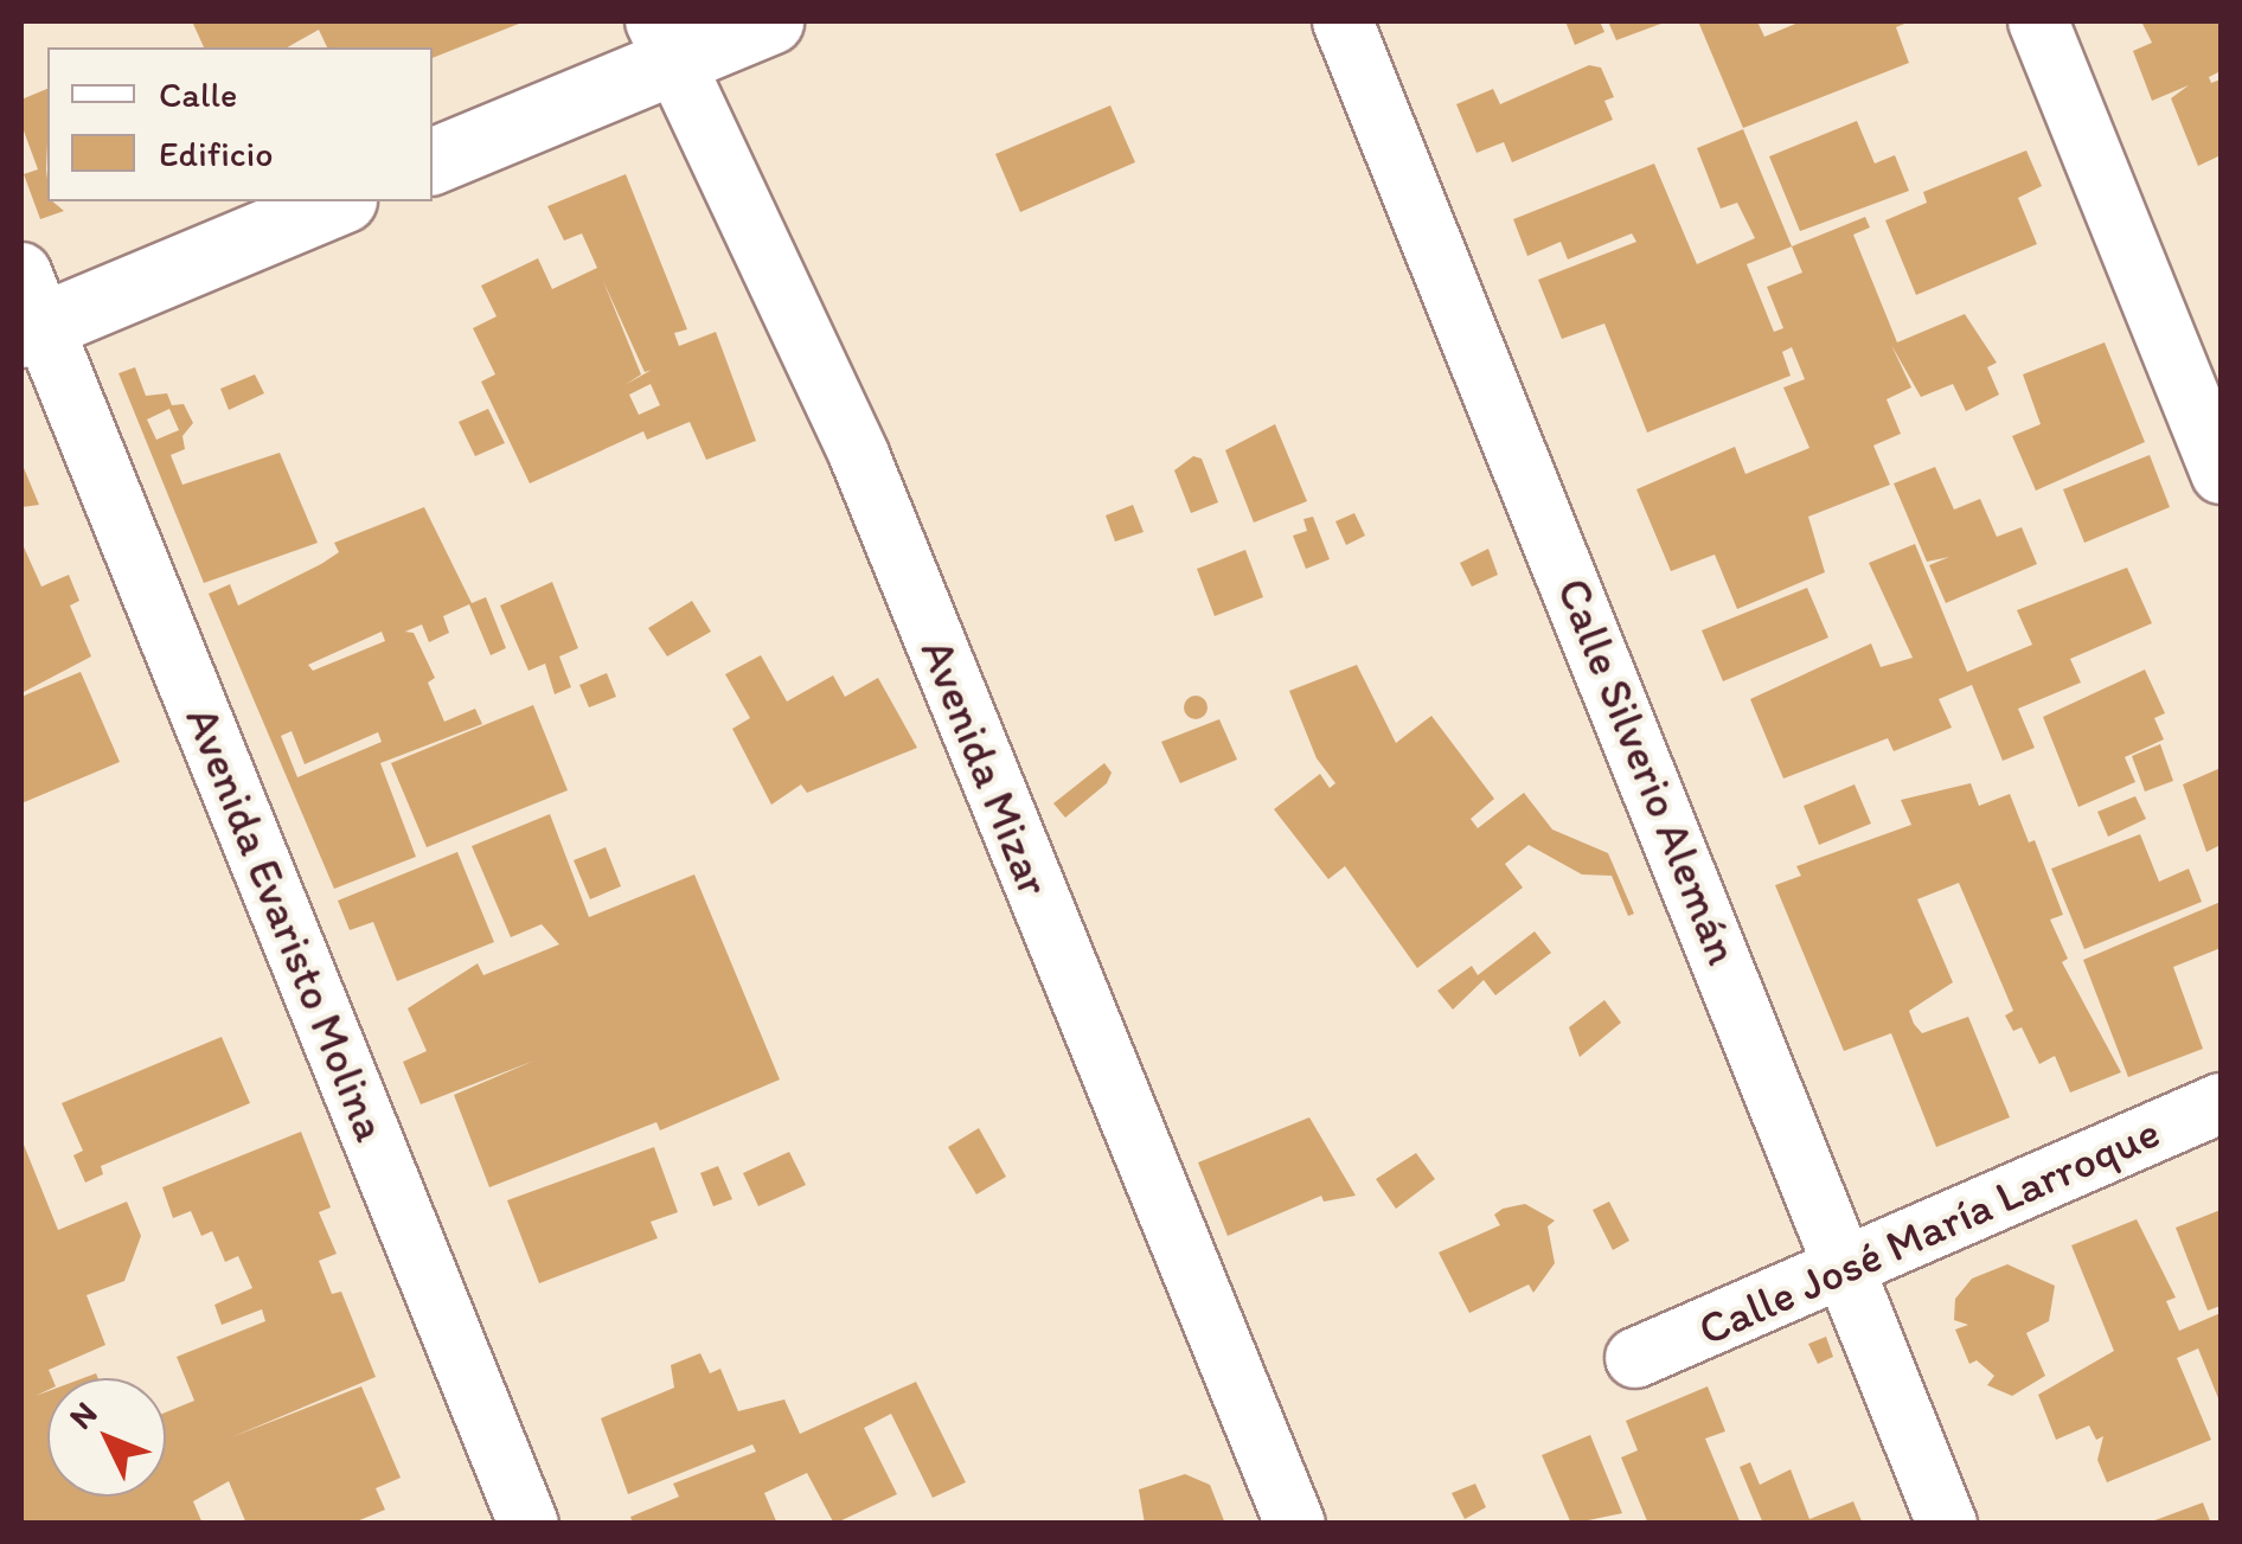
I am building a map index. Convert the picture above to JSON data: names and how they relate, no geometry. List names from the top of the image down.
{
  "streets": {
    "street": [
      "Avenida Mizar",
      "Calle Silverio Alemán",
      "Avenida Evaristo Molina",
      "Calle José María Larroque"
    ]
  },
  "crossings": [
    ["Calle Silverio Alemán", "Calle José María Larroque"]
  ],
  "legend": ["Calle", "Edificio"],
  "north": "top left"
}
